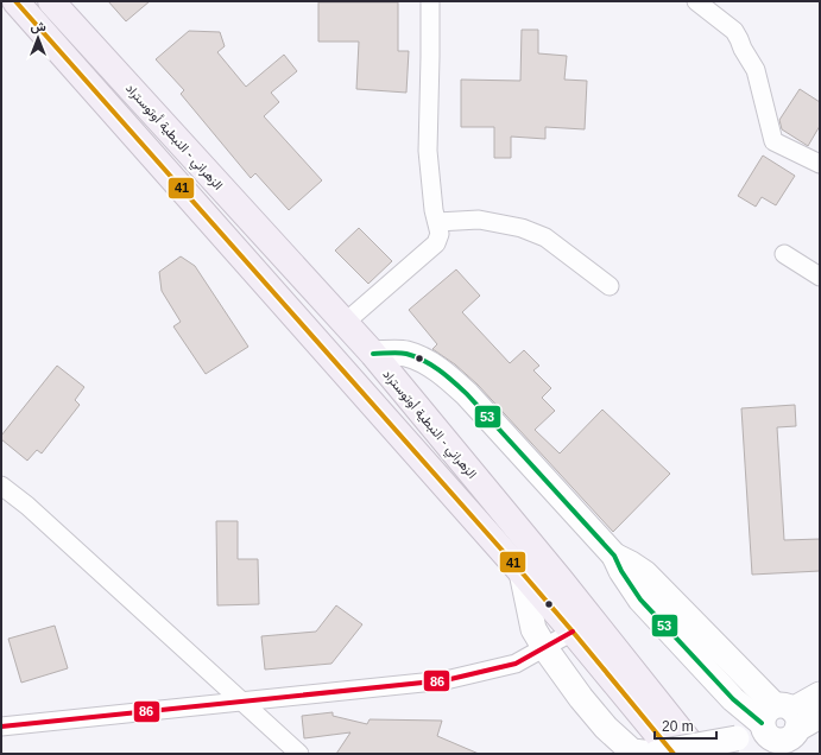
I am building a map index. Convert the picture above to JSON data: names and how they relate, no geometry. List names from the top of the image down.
{
  "streets": {
    "highway": ["الزهراني - النبطية أوتوستراد"]
  },
  "lines": ["transit line 41", "transit line 53", "transit line 86"],
  "scale_bar": "20 m",
  "north": "top"
}
